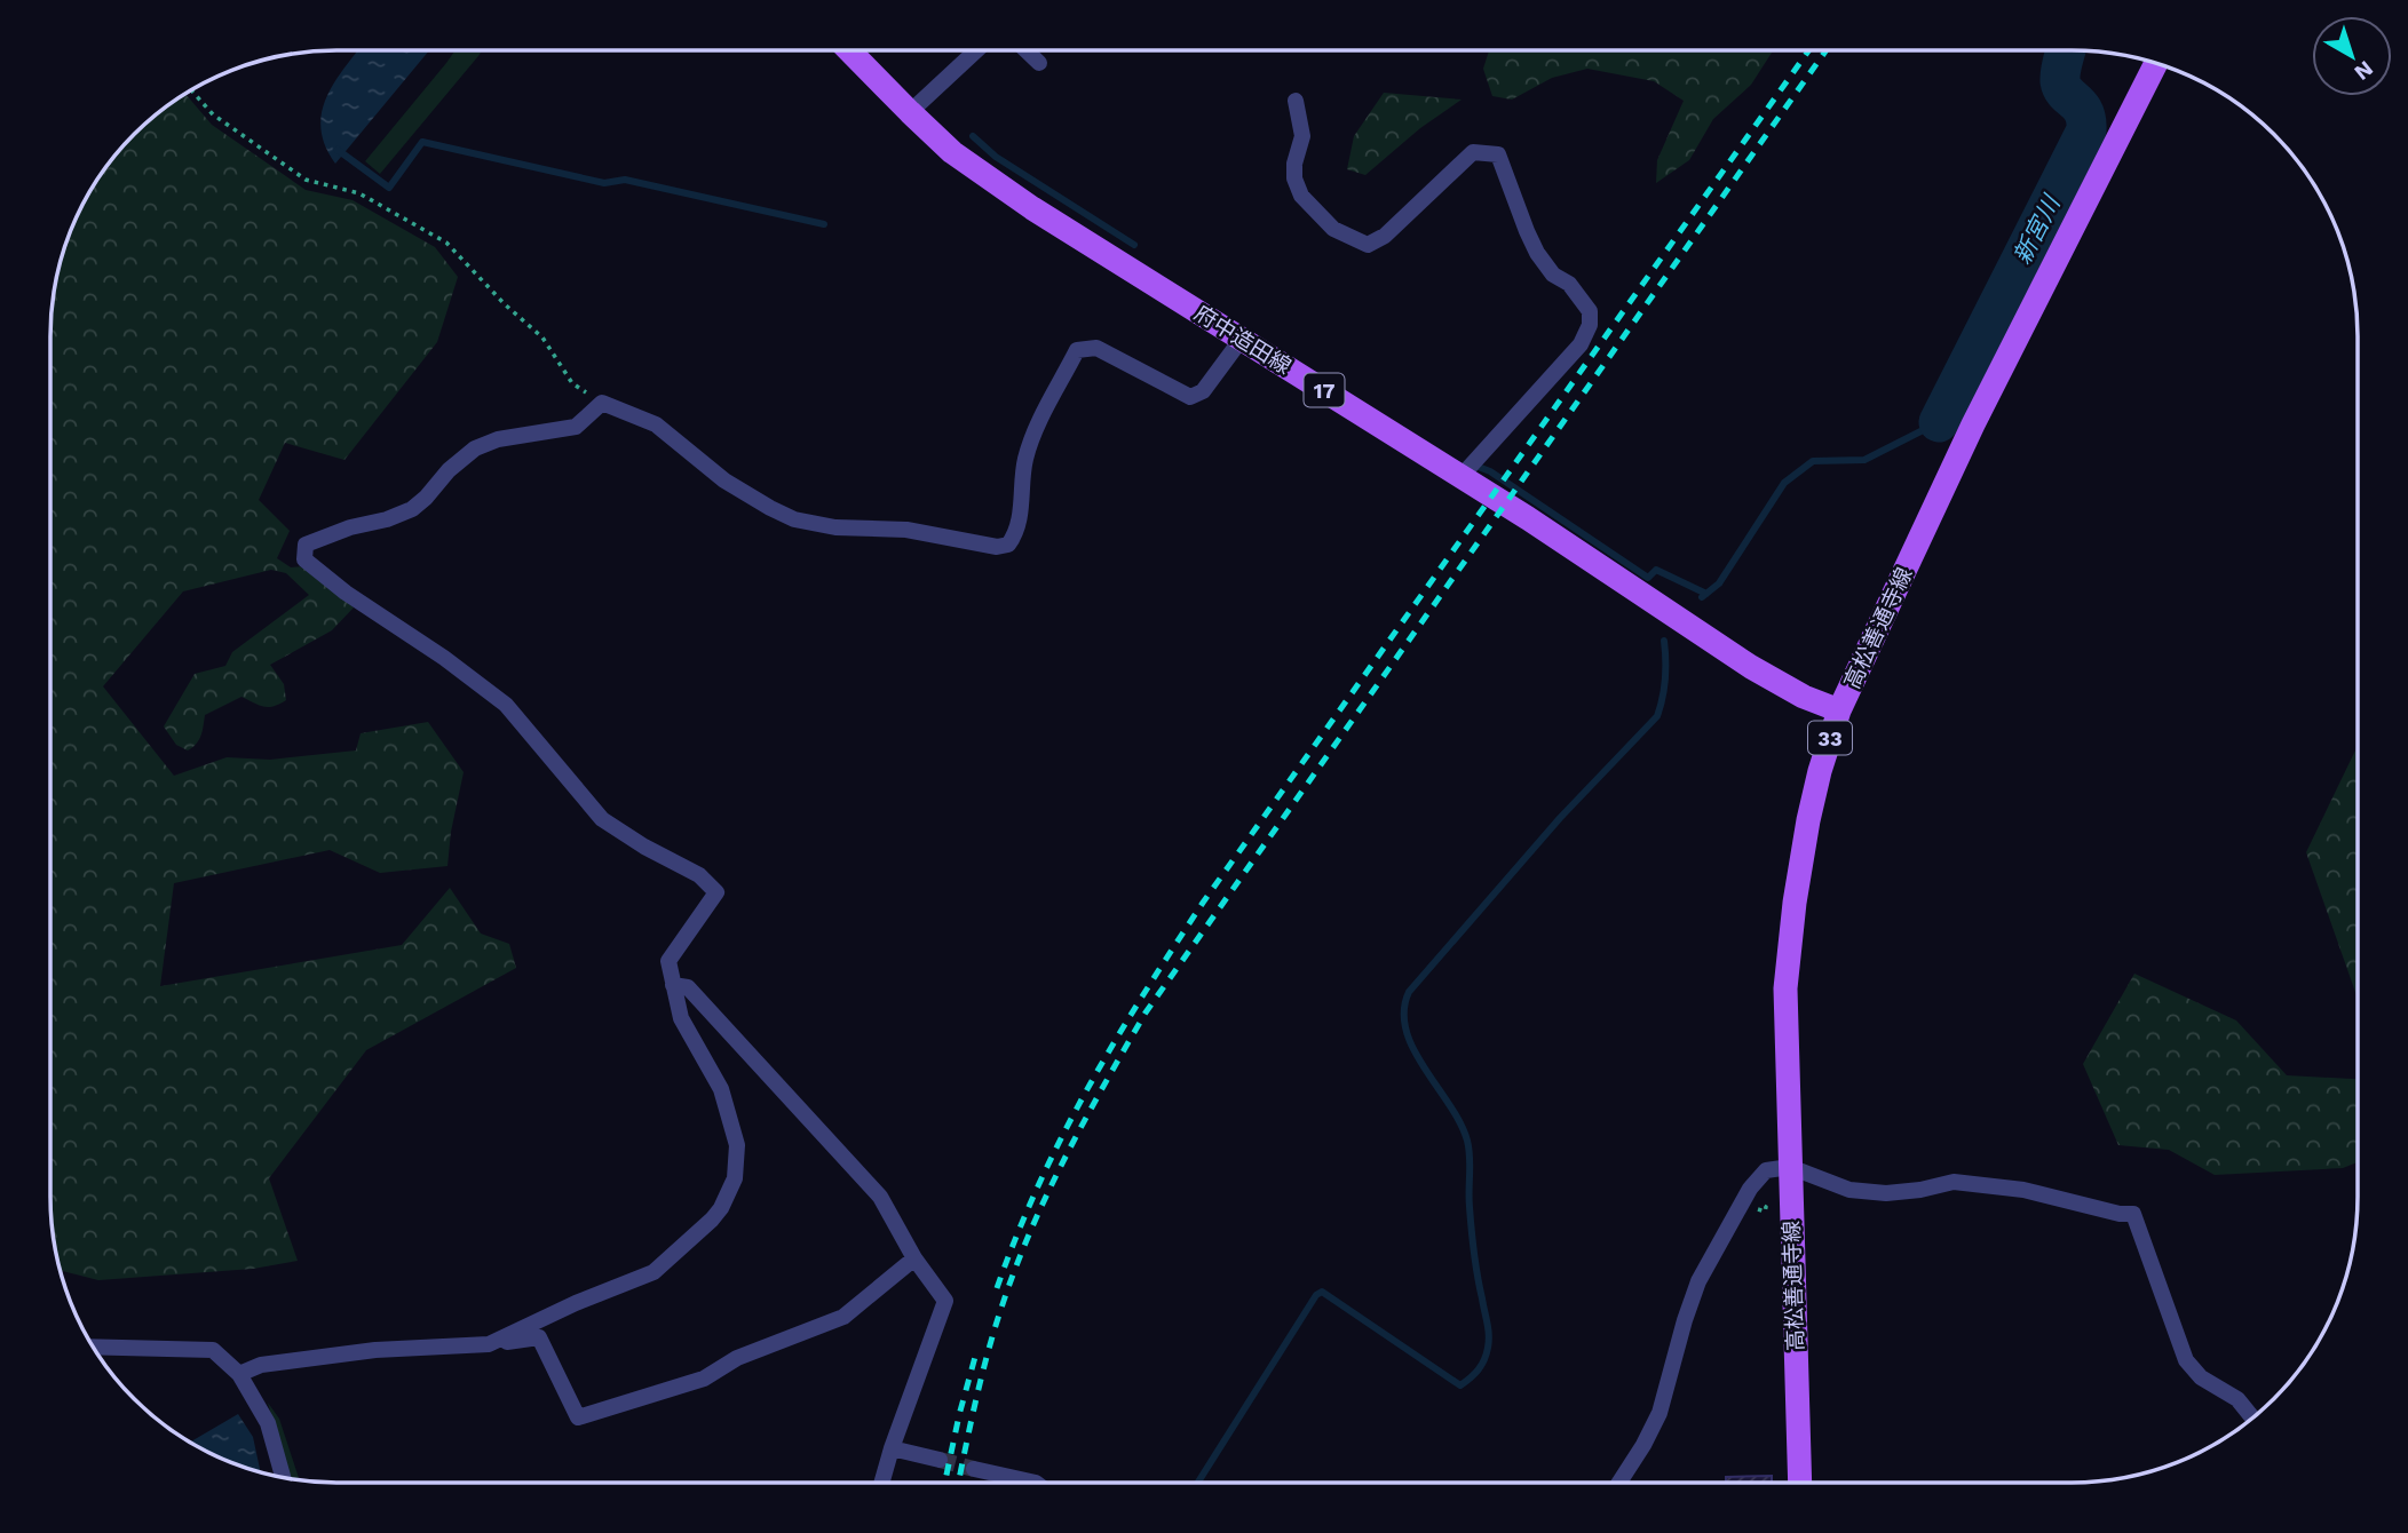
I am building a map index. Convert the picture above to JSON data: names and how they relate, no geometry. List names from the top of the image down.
{
  "streets": {
    "main road": [
      "府中造田線",
      "17",
      "高松善通寺線",
      "33"
    ]
  },
  "crossings": [
    ["府中造田線", "高松善通寺線"]
  ],
  "water": ["新宮川"],
  "north": "bottom right"
}
